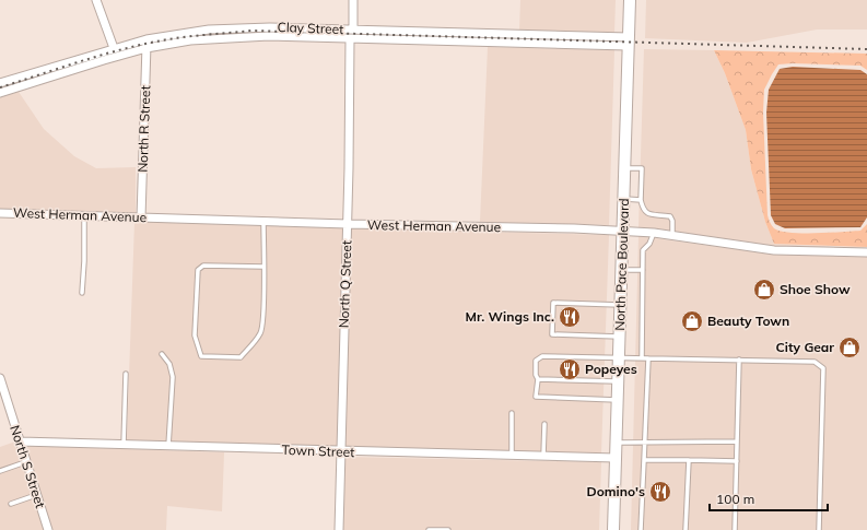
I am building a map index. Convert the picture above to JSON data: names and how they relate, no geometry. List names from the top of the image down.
{
  "streets": {
    "main road": ["North Pace Boulevard"],
    "street": [
      "Clay Street",
      "North R Street",
      "West Herman Avenue",
      "North Q Street",
      "Town Street",
      "North S Street"
    ]
  },
  "crossings": [
    ["Clay Street", "North R Street"],
    ["Clay Street", "North Pace Boulevard"],
    ["Clay Street", "North Q Street"],
    ["North R Street", "West Herman Avenue"],
    ["West Herman Avenue", "North Pace Boulevard"],
    ["West Herman Avenue", "North Q Street"],
    ["North Pace Boulevard", "Town Street"],
    ["North Q Street", "Town Street"],
    ["Town Street", "North S Street"]
  ],
  "places": {
    "shop": ["Shoe Show", "Beauty Town", "City Gear"],
    "restaurant": ["Mr. Wings Inc.", "Popeyes", "Domino's"]
  },
  "scale_bar": "100 m"
}
